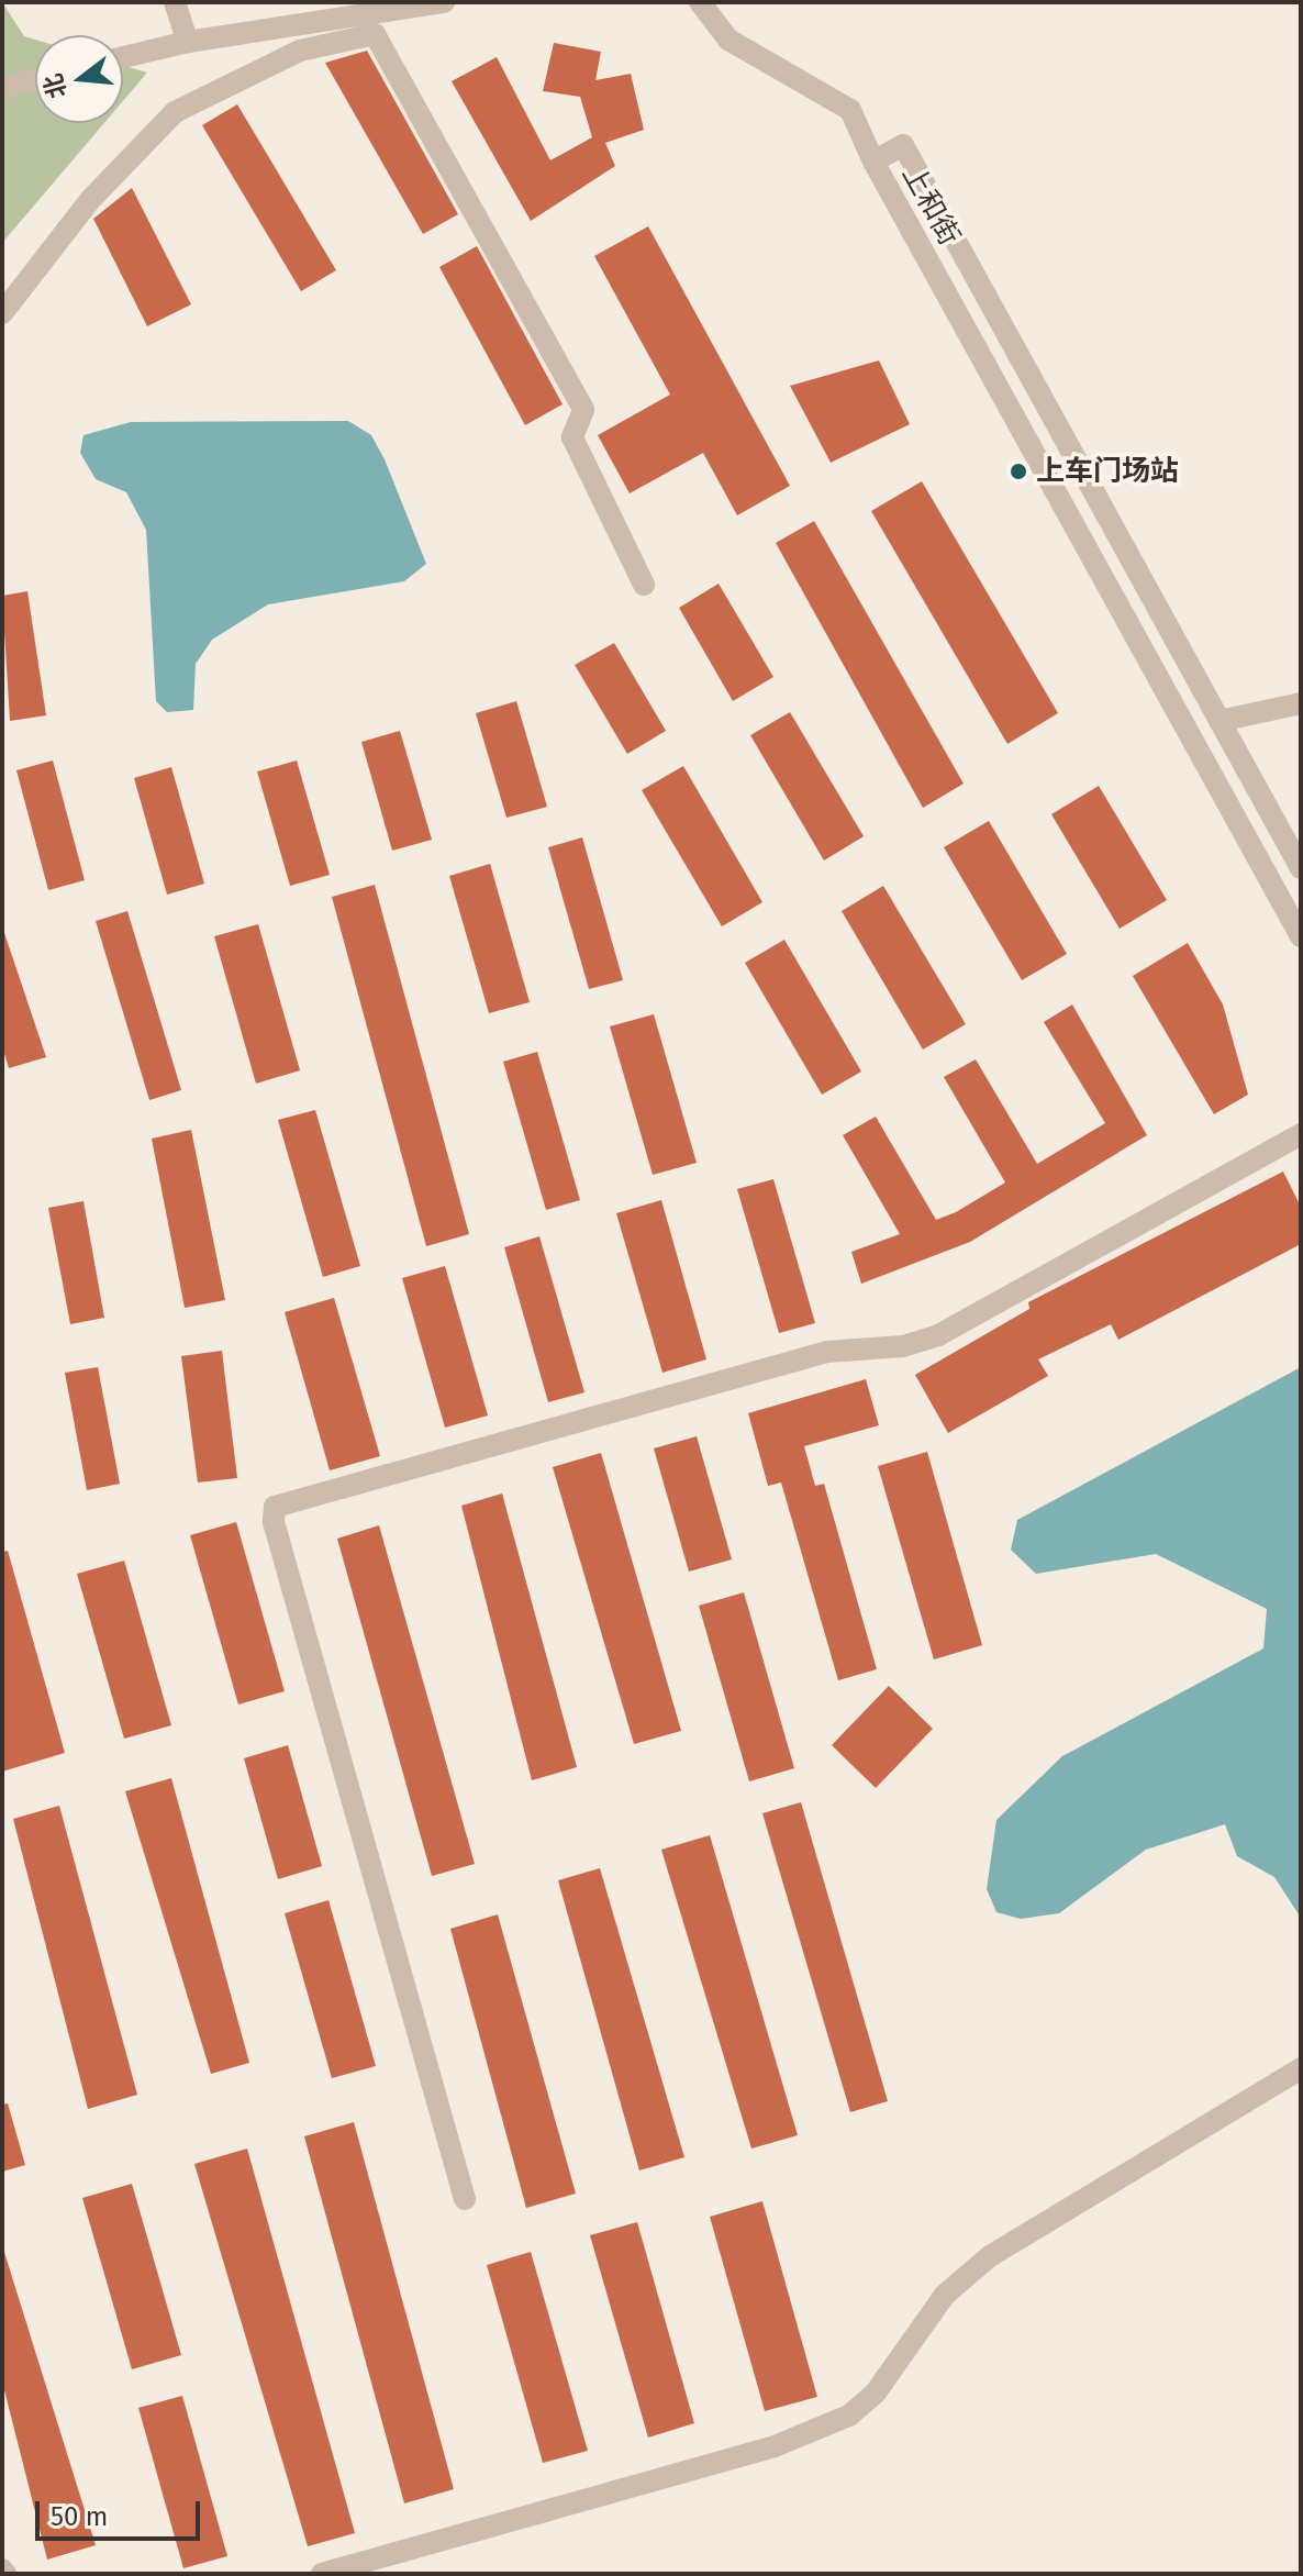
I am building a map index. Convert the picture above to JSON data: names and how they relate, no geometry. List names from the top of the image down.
{
  "streets": {
    "street": ["上和街"]
  },
  "places": ["上车门场站"],
  "scale_bar": "50 m",
  "north": "left"
}
